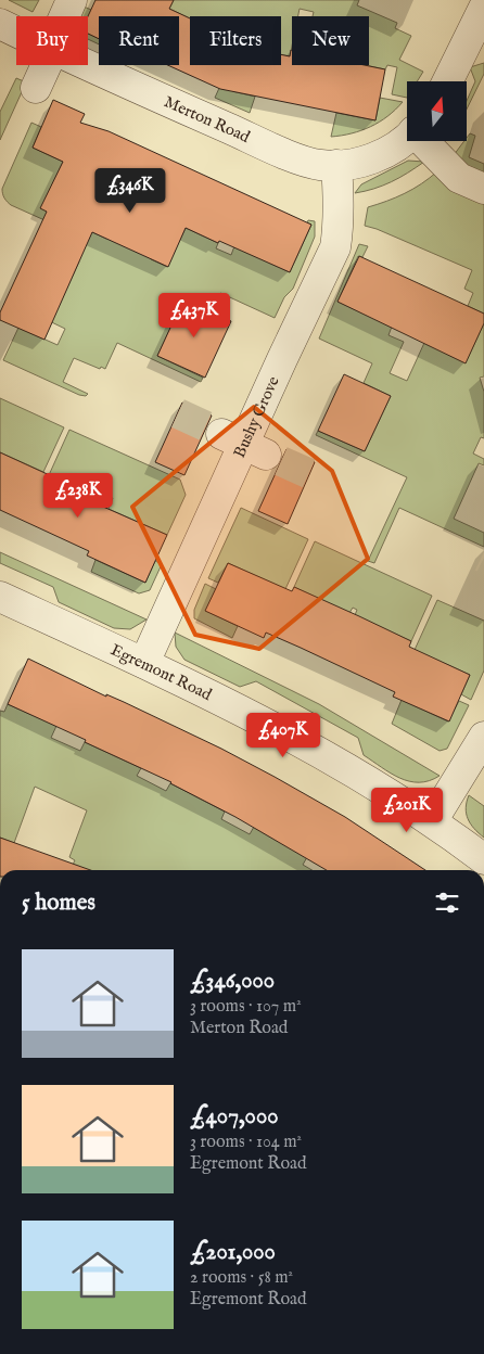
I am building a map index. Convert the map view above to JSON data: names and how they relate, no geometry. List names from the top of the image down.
{
  "streets": {
    "street": ["Merton Road", "Bushy Grove", "Egremont Road"]
  },
  "crossings": [
    ["Merton Road", "Bushy Grove"],
    ["Bushy Grove", "Egremont Road"]
  ],
  "north": "top",
  "page": {
    "chip": [
      "Buy",
      "Rent",
      "Filters",
      "New"
    ],
    "price": [
      "£346K",
      "£437K",
      "£238K",
      "£407K",
      "£201K"
    ],
    "heading": "5 homes",
    "list": [
      {
        "name": "£346,000",
        "note": "3 rooms · 107 m² · Merton Road"
      },
      {
        "name": "£407,000",
        "note": "3 rooms · 104 m² · Egremont Road"
      },
      {
        "name": "£201,000",
        "note": "2 rooms · 58 m² · Egremont Road"
      }
    ]
  }
}
